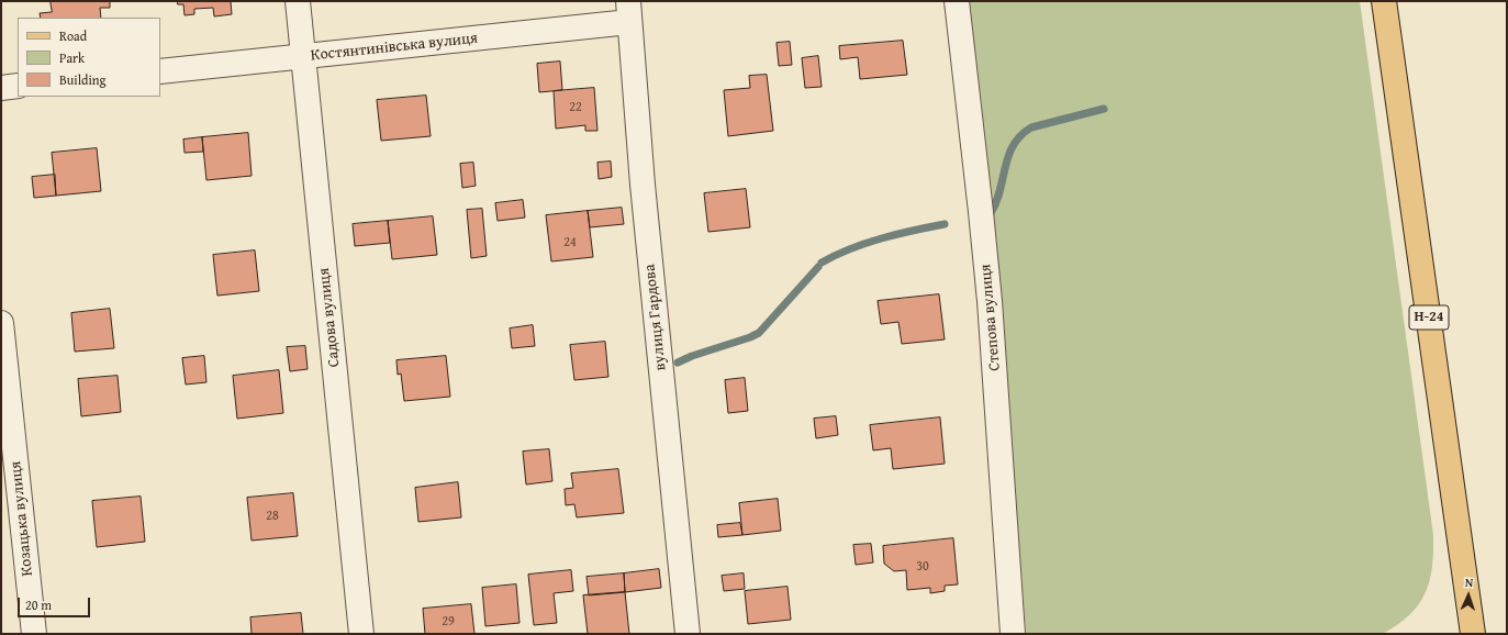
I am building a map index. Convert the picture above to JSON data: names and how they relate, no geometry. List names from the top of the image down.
{
  "streets": {
    "main road": ["Н-24"],
    "street": [
      "Костянтинівська вулиця",
      "Садова вулиця",
      "вулиця Гардова",
      "Степова вулиця",
      "Козацька вулиця"
    ]
  },
  "crossings": [
    ["Костянтинівська вулиця", "Садова вулиця"],
    ["Костянтинівська вулиця", "вулиця Гардова"]
  ],
  "house_numbers": [
    "22",
    "24",
    "28",
    "30",
    "29"
  ],
  "legend": ["Road", "Park", "Building"],
  "scale_bar": "20 m",
  "north": "top"
}
